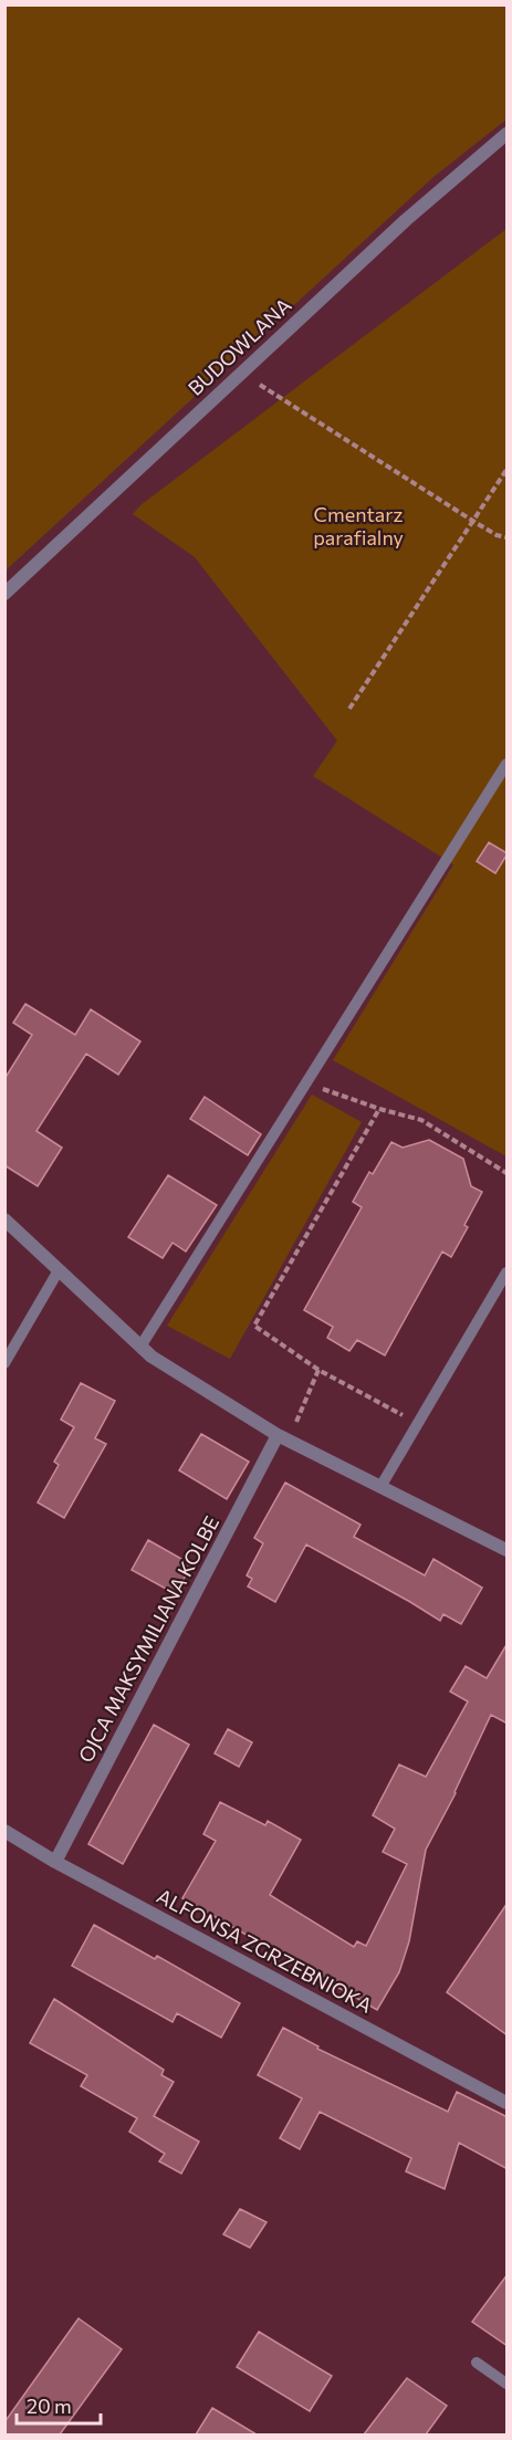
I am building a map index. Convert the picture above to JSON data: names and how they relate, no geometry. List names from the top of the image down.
{
  "streets": {
    "street": ["BUDOWLANA", "OJCA MAKSYMILIANA KOLBE", "ALFONSA ZGRZEBNIOKA"]
  },
  "crossings": [
    ["OJCA MAKSYMILIANA KOLBE", "ALFONSA ZGRZEBNIOKA"]
  ],
  "parks": ["Cmentarz parafialny"],
  "scale_bar": "20 m"
}
